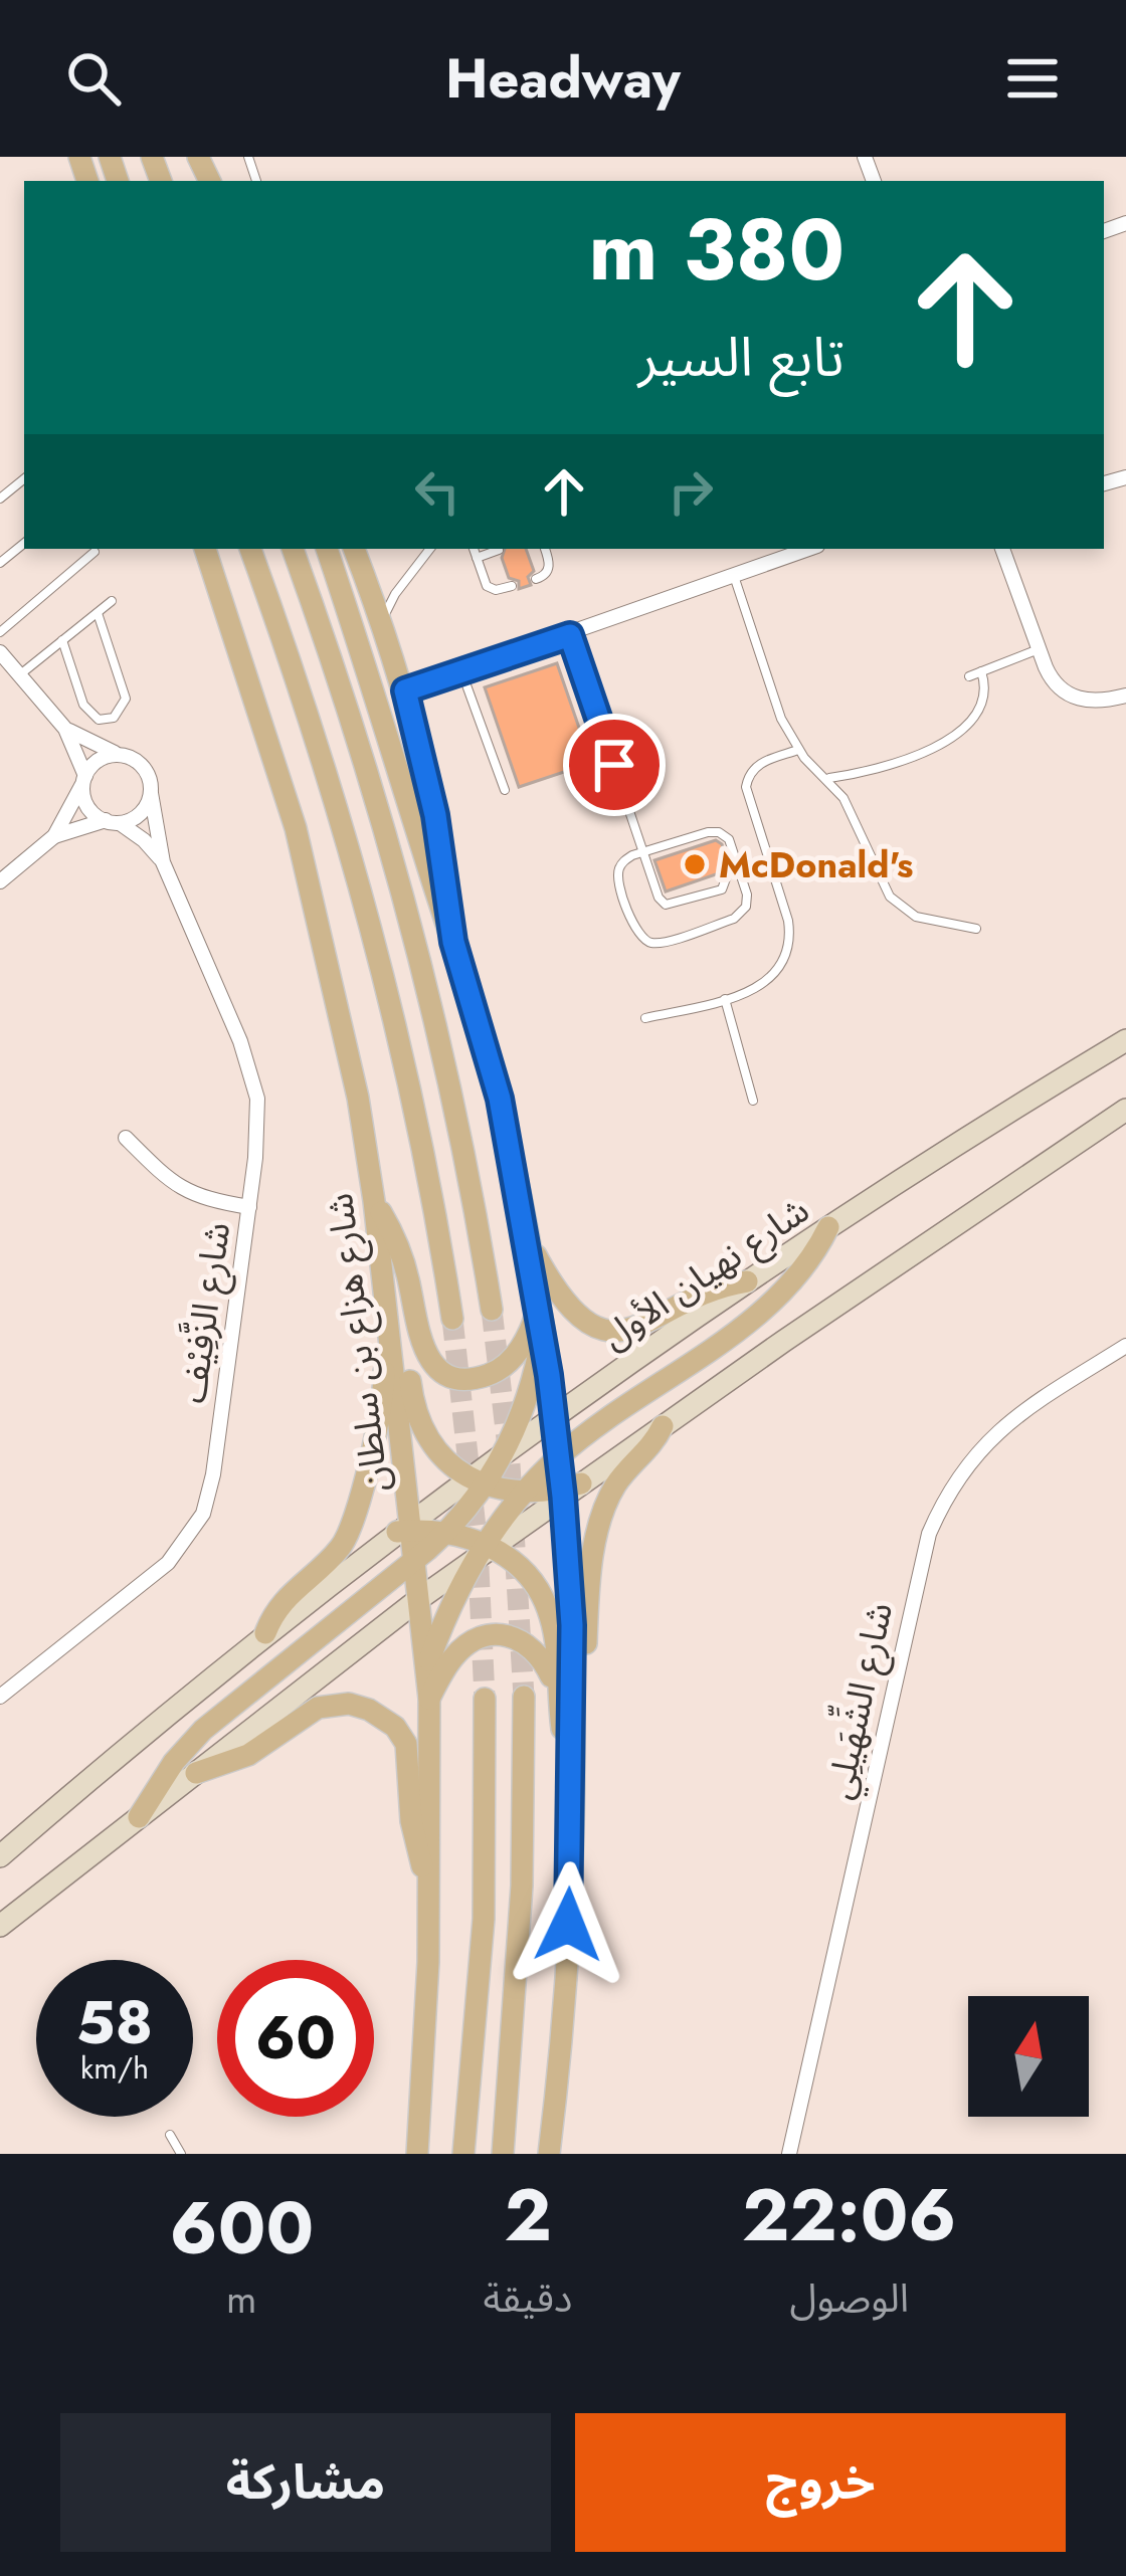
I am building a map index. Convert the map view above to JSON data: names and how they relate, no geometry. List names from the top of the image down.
{
  "streets": {
    "main road": ["شارع نهيان الأول", "شارع هزاع بن سلطان"],
    "street": ["شارع الزَّفِيْف", "شارع الشِّهَيلِي"]
  },
  "crossings": [
    ["شارع نهيان الأول", "شارع هزاع بن سلطان"]
  ],
  "places": ["McDonald's"],
  "north": "top",
  "page": {
    "header": "Headway",
    "turn": ["380 m", "تابع السير"],
    "speed": "58 km/h",
    "limit": "60",
    "eta": [
      "22:06",
      "الوصول",
      "2",
      "دقيقة",
      "600",
      "m"
    ],
    "buttons": ["خروج", "مشاركة"]
  }
}
